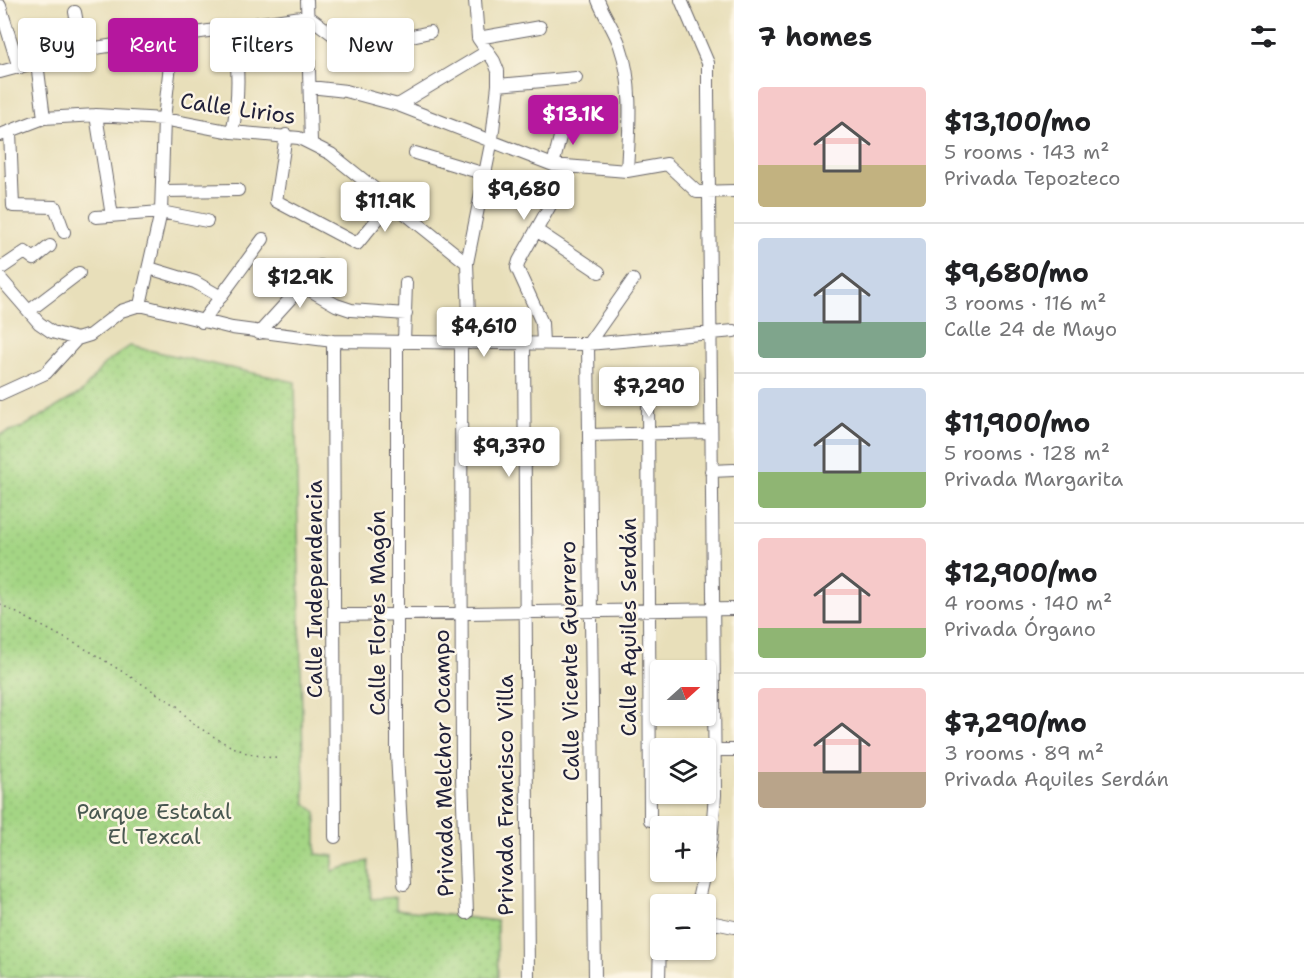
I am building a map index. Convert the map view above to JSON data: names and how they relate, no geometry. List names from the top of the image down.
{
  "streets": {
    "street": [
      "Calle Lirios",
      "Calle Independencia",
      "Calle Flores Magón",
      "Calle Aquiles Serdán",
      "Calle Vicente Guerrero",
      "Privada Melchor Ocampo",
      "Privada Francisco Villa"
    ]
  },
  "crossings": [
    ["Calle Lirios", "Privada Melchor Ocampo"]
  ],
  "parks": ["Parque Estatal El Texcal"],
  "north": "right",
  "page": {
    "heading": "7 homes",
    "chip": [
      "Buy",
      "Rent",
      "Filters",
      "New"
    ],
    "list": [
      {
        "name": "$13,100/mo",
        "note": "5 rooms · 143 m² · Privada Tepozteco"
      },
      {
        "name": "$9,680/mo",
        "note": "3 rooms · 116 m² · Calle 24 de Mayo"
      },
      {
        "name": "$11,900/mo",
        "note": "5 rooms · 128 m² · Privada Margarita"
      },
      {
        "name": "$12,900/mo",
        "note": "4 rooms · 140 m² · Privada Órgano"
      },
      {
        "name": "$7,290/mo",
        "note": "3 rooms · 89 m² · Privada Aquiles Serdán"
      }
    ],
    "price": [
      "$13.1K",
      "$9,680",
      "$11.9K",
      "$12.9K",
      "$4,610",
      "$7,290",
      "$9,370"
    ],
    "map_buttons": ["+", "−"]
  }
}
